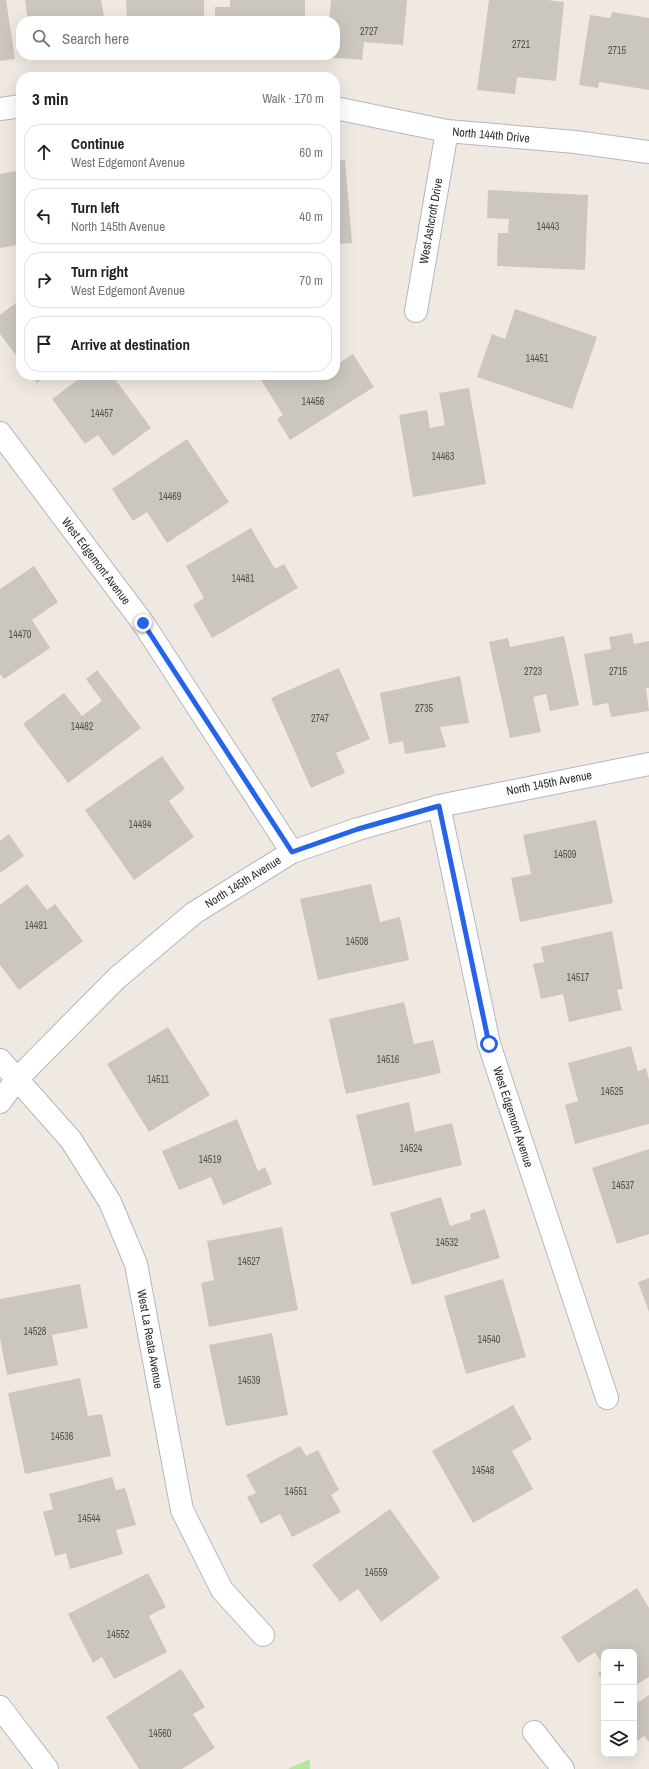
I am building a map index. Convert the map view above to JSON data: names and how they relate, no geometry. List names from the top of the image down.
{
  "streets": {
    "street": [
      "North 144th Drive",
      "West Ashcroft Drive",
      "West Edgemont Avenue",
      "North 145th Avenue",
      "West La Reata Avenue"
    ]
  },
  "crossings": [
    ["North 144th Drive", "West Ashcroft Drive"],
    ["West Edgemont Avenue", "North 145th Avenue"],
    ["North 145th Avenue", "West La Reata Avenue"]
  ],
  "house_numbers": [
    "2727",
    "2721",
    "2715",
    "14443",
    "14451",
    "14456",
    "14457",
    "14463",
    "14469",
    "14481",
    "14470",
    "2723",
    "2715",
    "2735",
    "2747",
    "14482",
    "14494",
    "14509",
    "14491",
    "14508",
    "14517",
    "14516",
    "14511",
    "14525",
    "14524",
    "14519",
    "14537",
    "14532",
    "14527",
    "14528",
    "14540",
    "14539",
    "14536",
    "14548",
    "14551",
    "14544",
    "14559",
    "14552",
    "14560"
  ],
  "page": {
    "search": "Search here",
    "heading": ["3 min", "Walk · 170 m"],
    "list": [
      ["Continue", "West Edgemont Avenue", "60 m"],
      ["Turn left", "North 145th Avenue", "40 m"],
      ["Turn right", "West Edgemont Avenue", "70 m"],
      "Arrive at destination"
    ],
    "map_buttons": ["+", "−"]
  }
}
